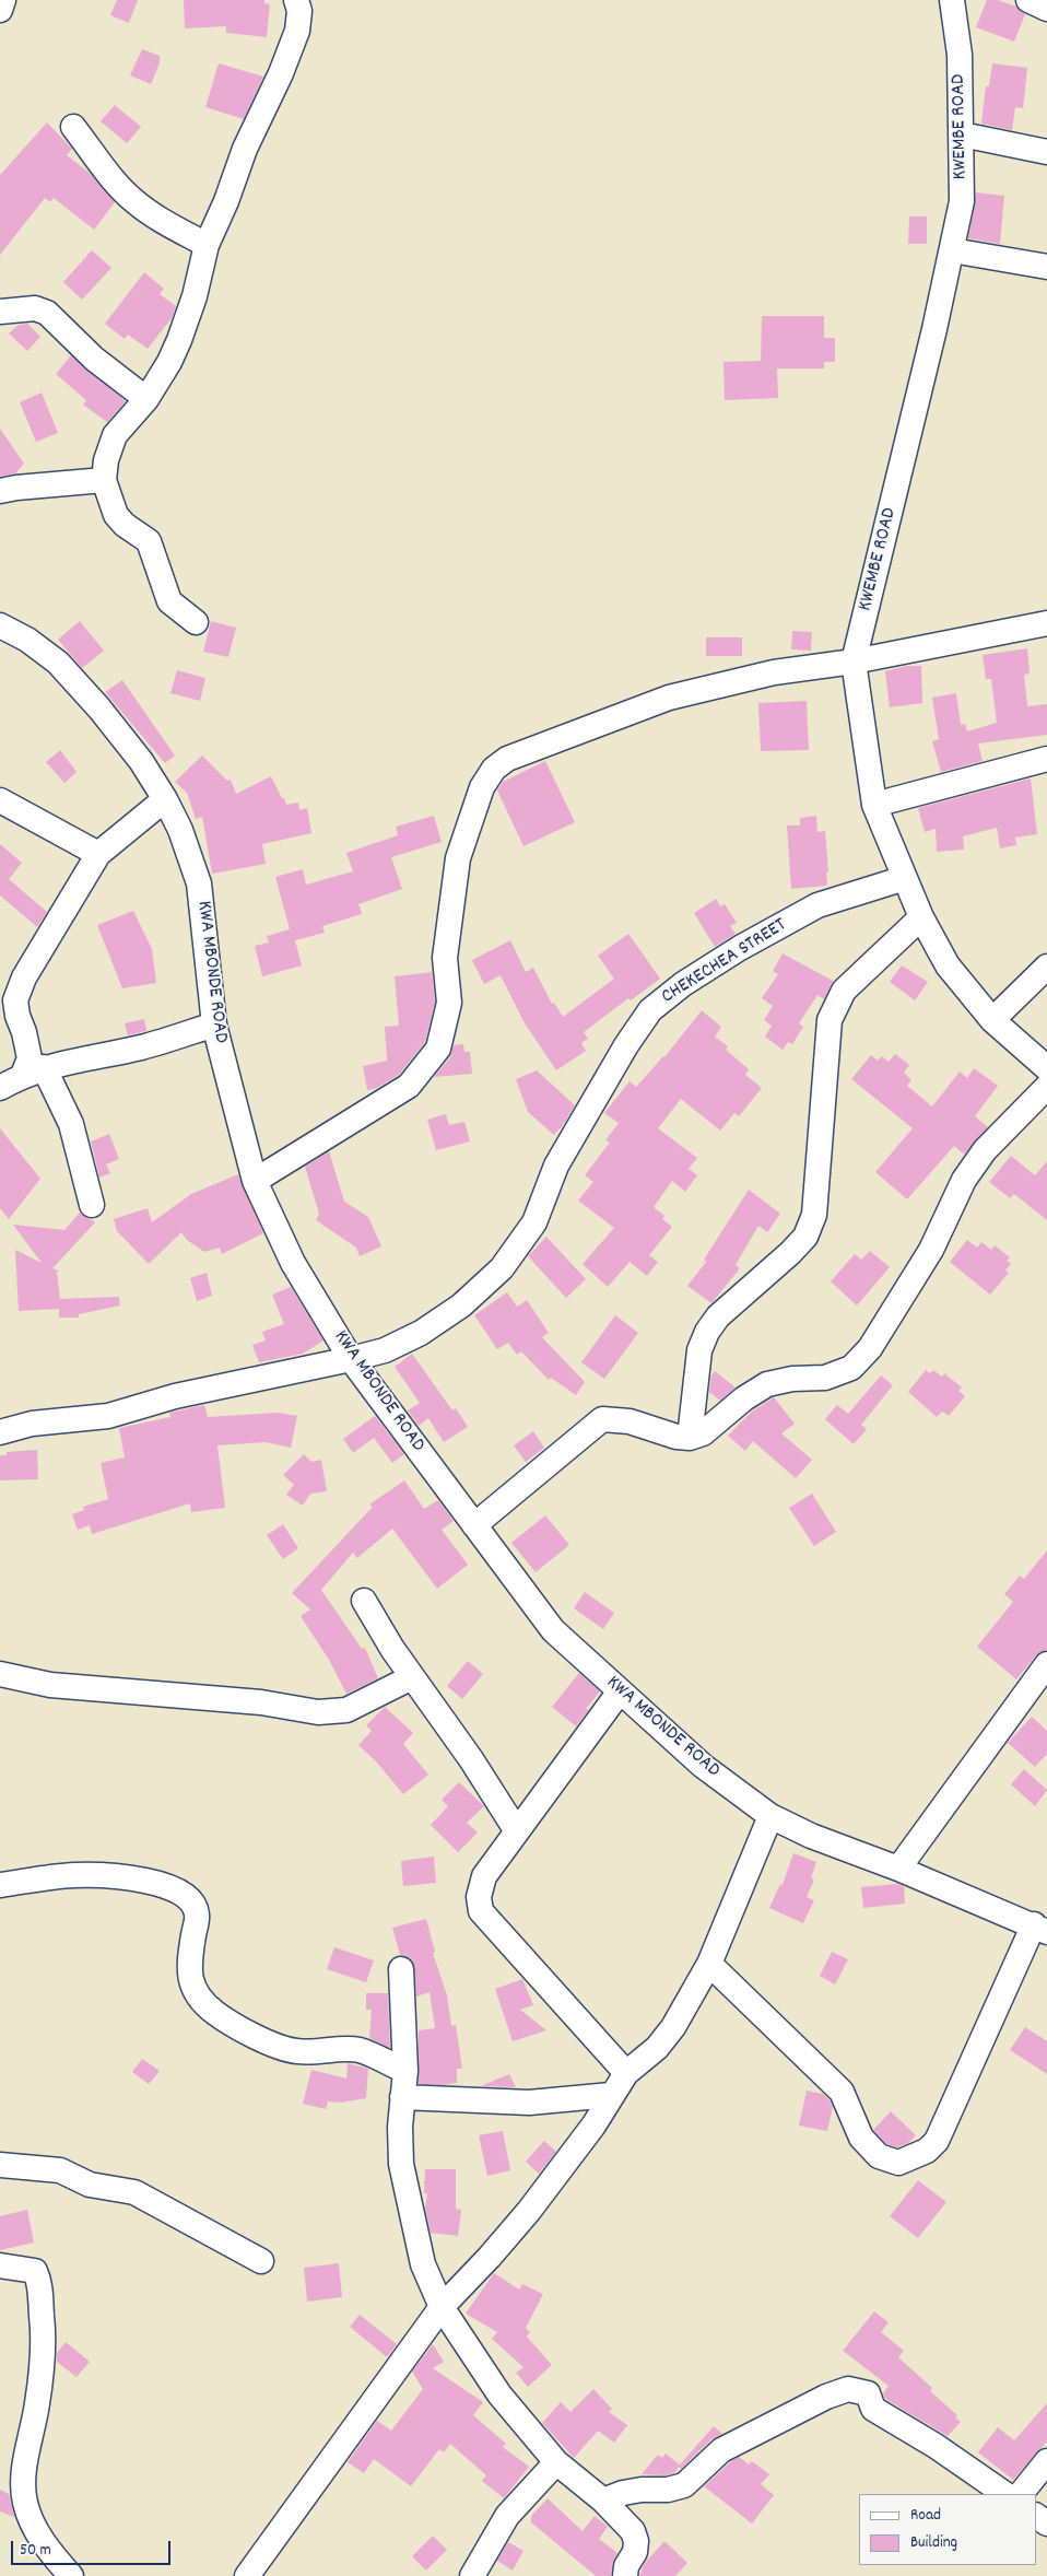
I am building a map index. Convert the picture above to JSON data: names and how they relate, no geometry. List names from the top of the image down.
{
  "streets": {
    "street": ["KWEMBE ROAD", "CHEKECHEA STREET", "KWA MBONDE ROAD"]
  },
  "crossings": [
    ["KWEMBE ROAD", "CHEKECHEA STREET"],
    ["CHEKECHEA STREET", "KWA MBONDE ROAD"]
  ],
  "legend": ["Road", "Building"],
  "scale_bar": "50 m"
}
